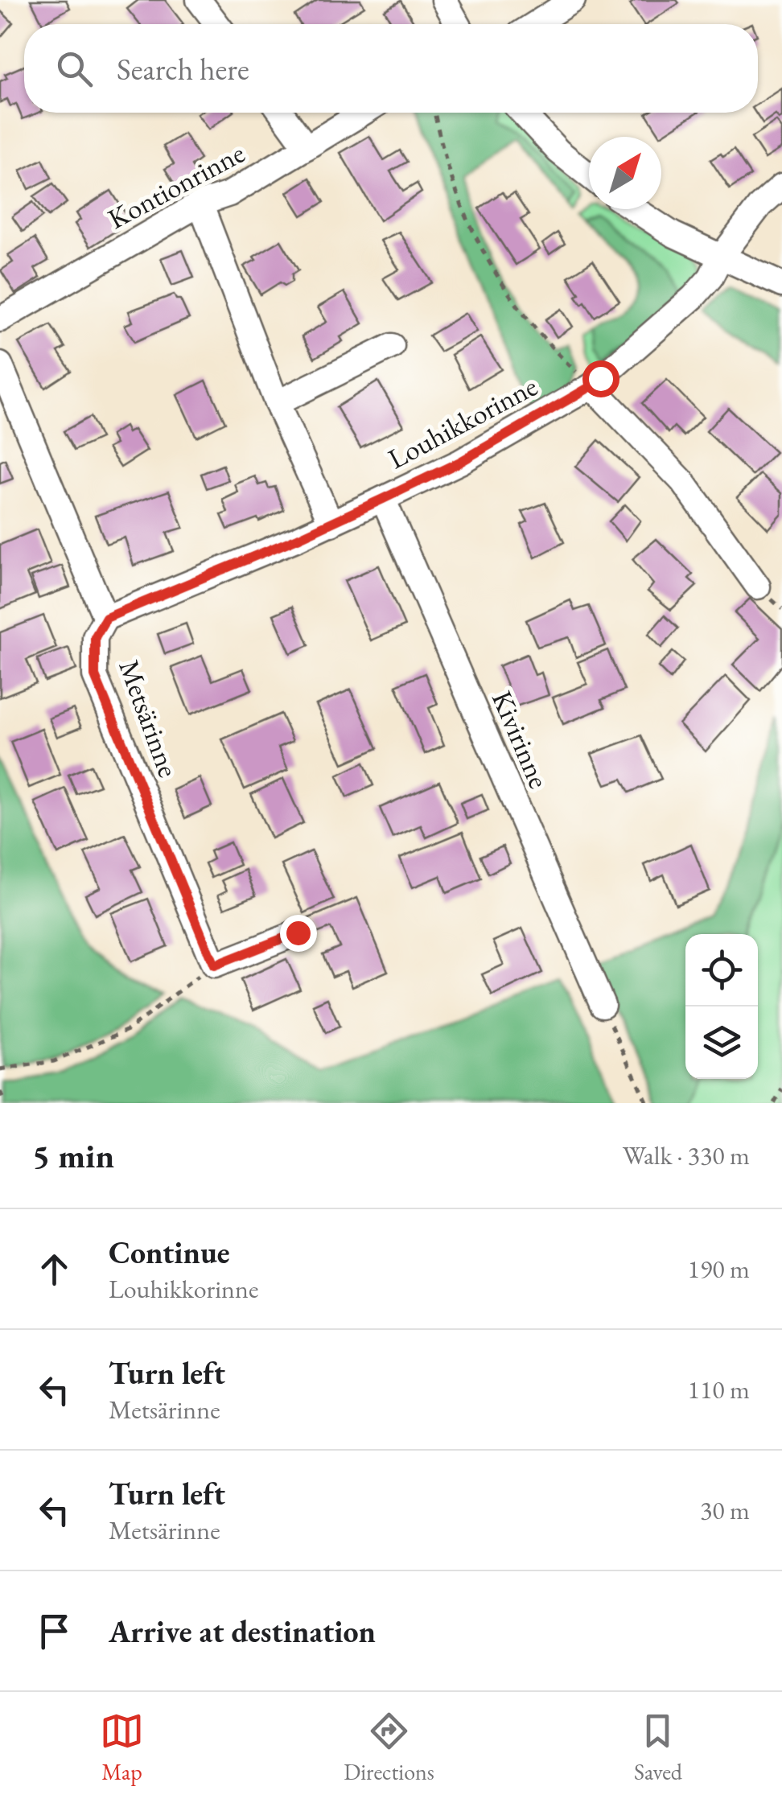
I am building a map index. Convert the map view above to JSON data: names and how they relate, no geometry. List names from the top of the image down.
{
  "streets": {
    "street": [
      "Kontionrinne",
      "Louhikkorinne",
      "Metsärinne",
      "Kivirinne"
    ]
  },
  "crossings": [
    ["Louhikkorinne", "Metsärinne"],
    ["Louhikkorinne", "Kivirinne"]
  ],
  "north": "top right",
  "page": {
    "search": "Search here",
    "heading": ["5 min", "Walk · 330 m"],
    "list": [
      ["Continue", "Louhikkorinne", "190 m"],
      ["Turn left", "Metsärinne", "110 m"],
      ["Turn left", "Metsärinne", "30 m"],
      "Arrive at destination"
    ],
    "nav": ["Map", "Directions", "Saved"]
  }
}
